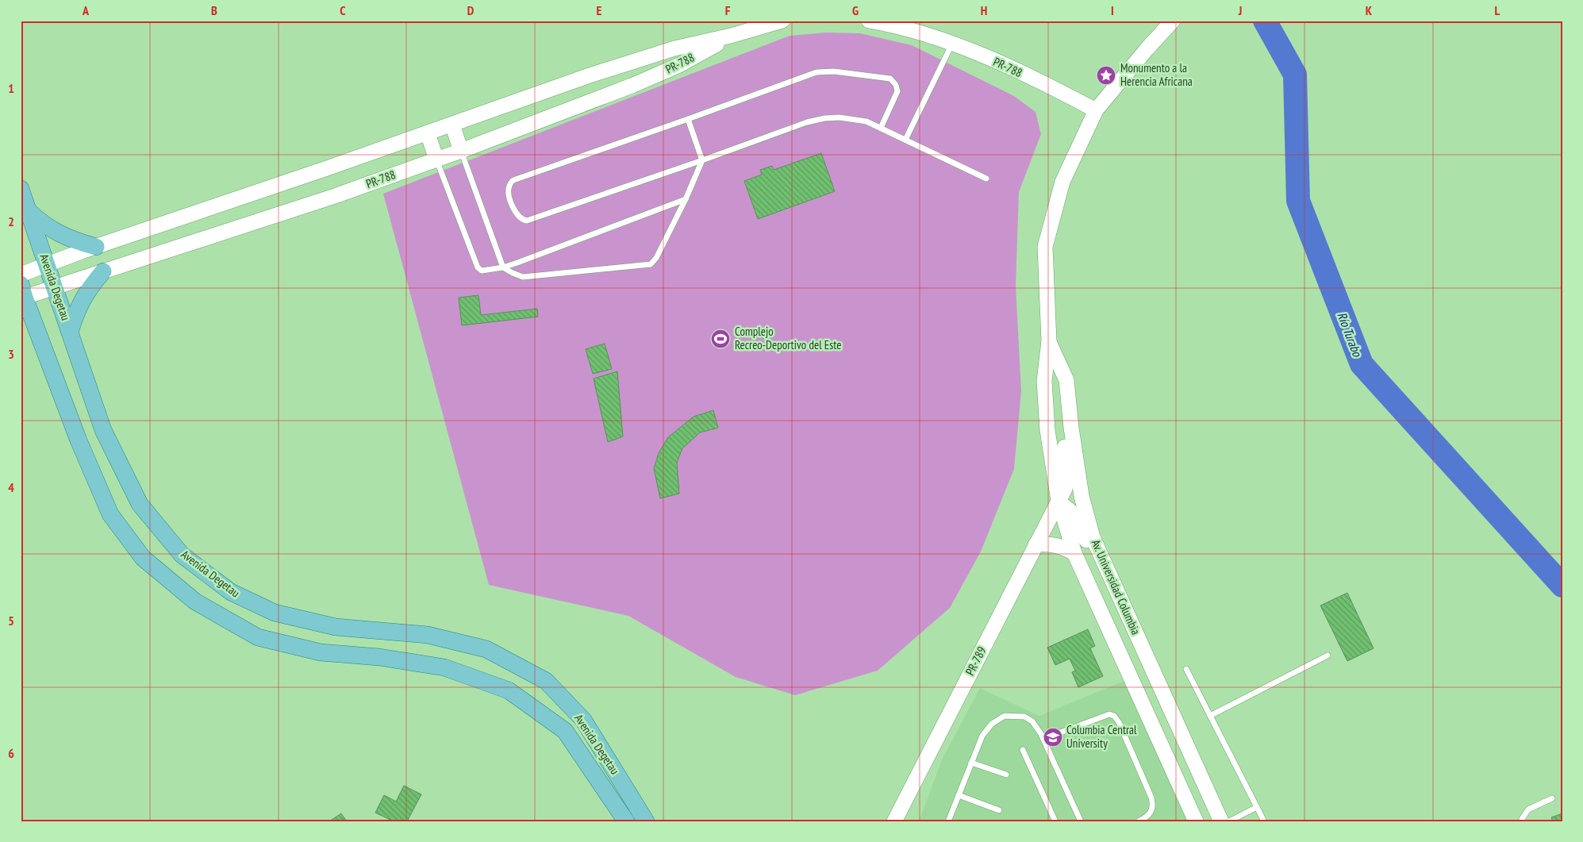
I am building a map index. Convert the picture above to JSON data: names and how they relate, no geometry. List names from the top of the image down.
{
  "streets": {
    "main road": ["Avenida Degetau"],
    "street": ["PR-788", "Av. Universidad Columbia", "PR-789"]
  },
  "crossings": [
    ["PR-788", "Avenida Degetau"],
    ["PR-788", "Av. Universidad Columbia"],
    ["Av. Universidad Columbia", "PR-789"]
  ],
  "water": ["Río Turabo"],
  "places": {
    "place": ["Monumento a la Herencia Africana"],
    "sports": ["Complejo Recreo-Deportivo del Este"],
    "school or university": ["Columbia Central University"]
  },
  "grid": {
    "columns": [
      "A",
      "B",
      "C",
      "D",
      "E",
      "F",
      "G",
      "H",
      "I",
      "J",
      "K",
      "L"
    ],
    "rows": [
      "1",
      "2",
      "3",
      "4",
      "5",
      "6"
    ]
  }
}
